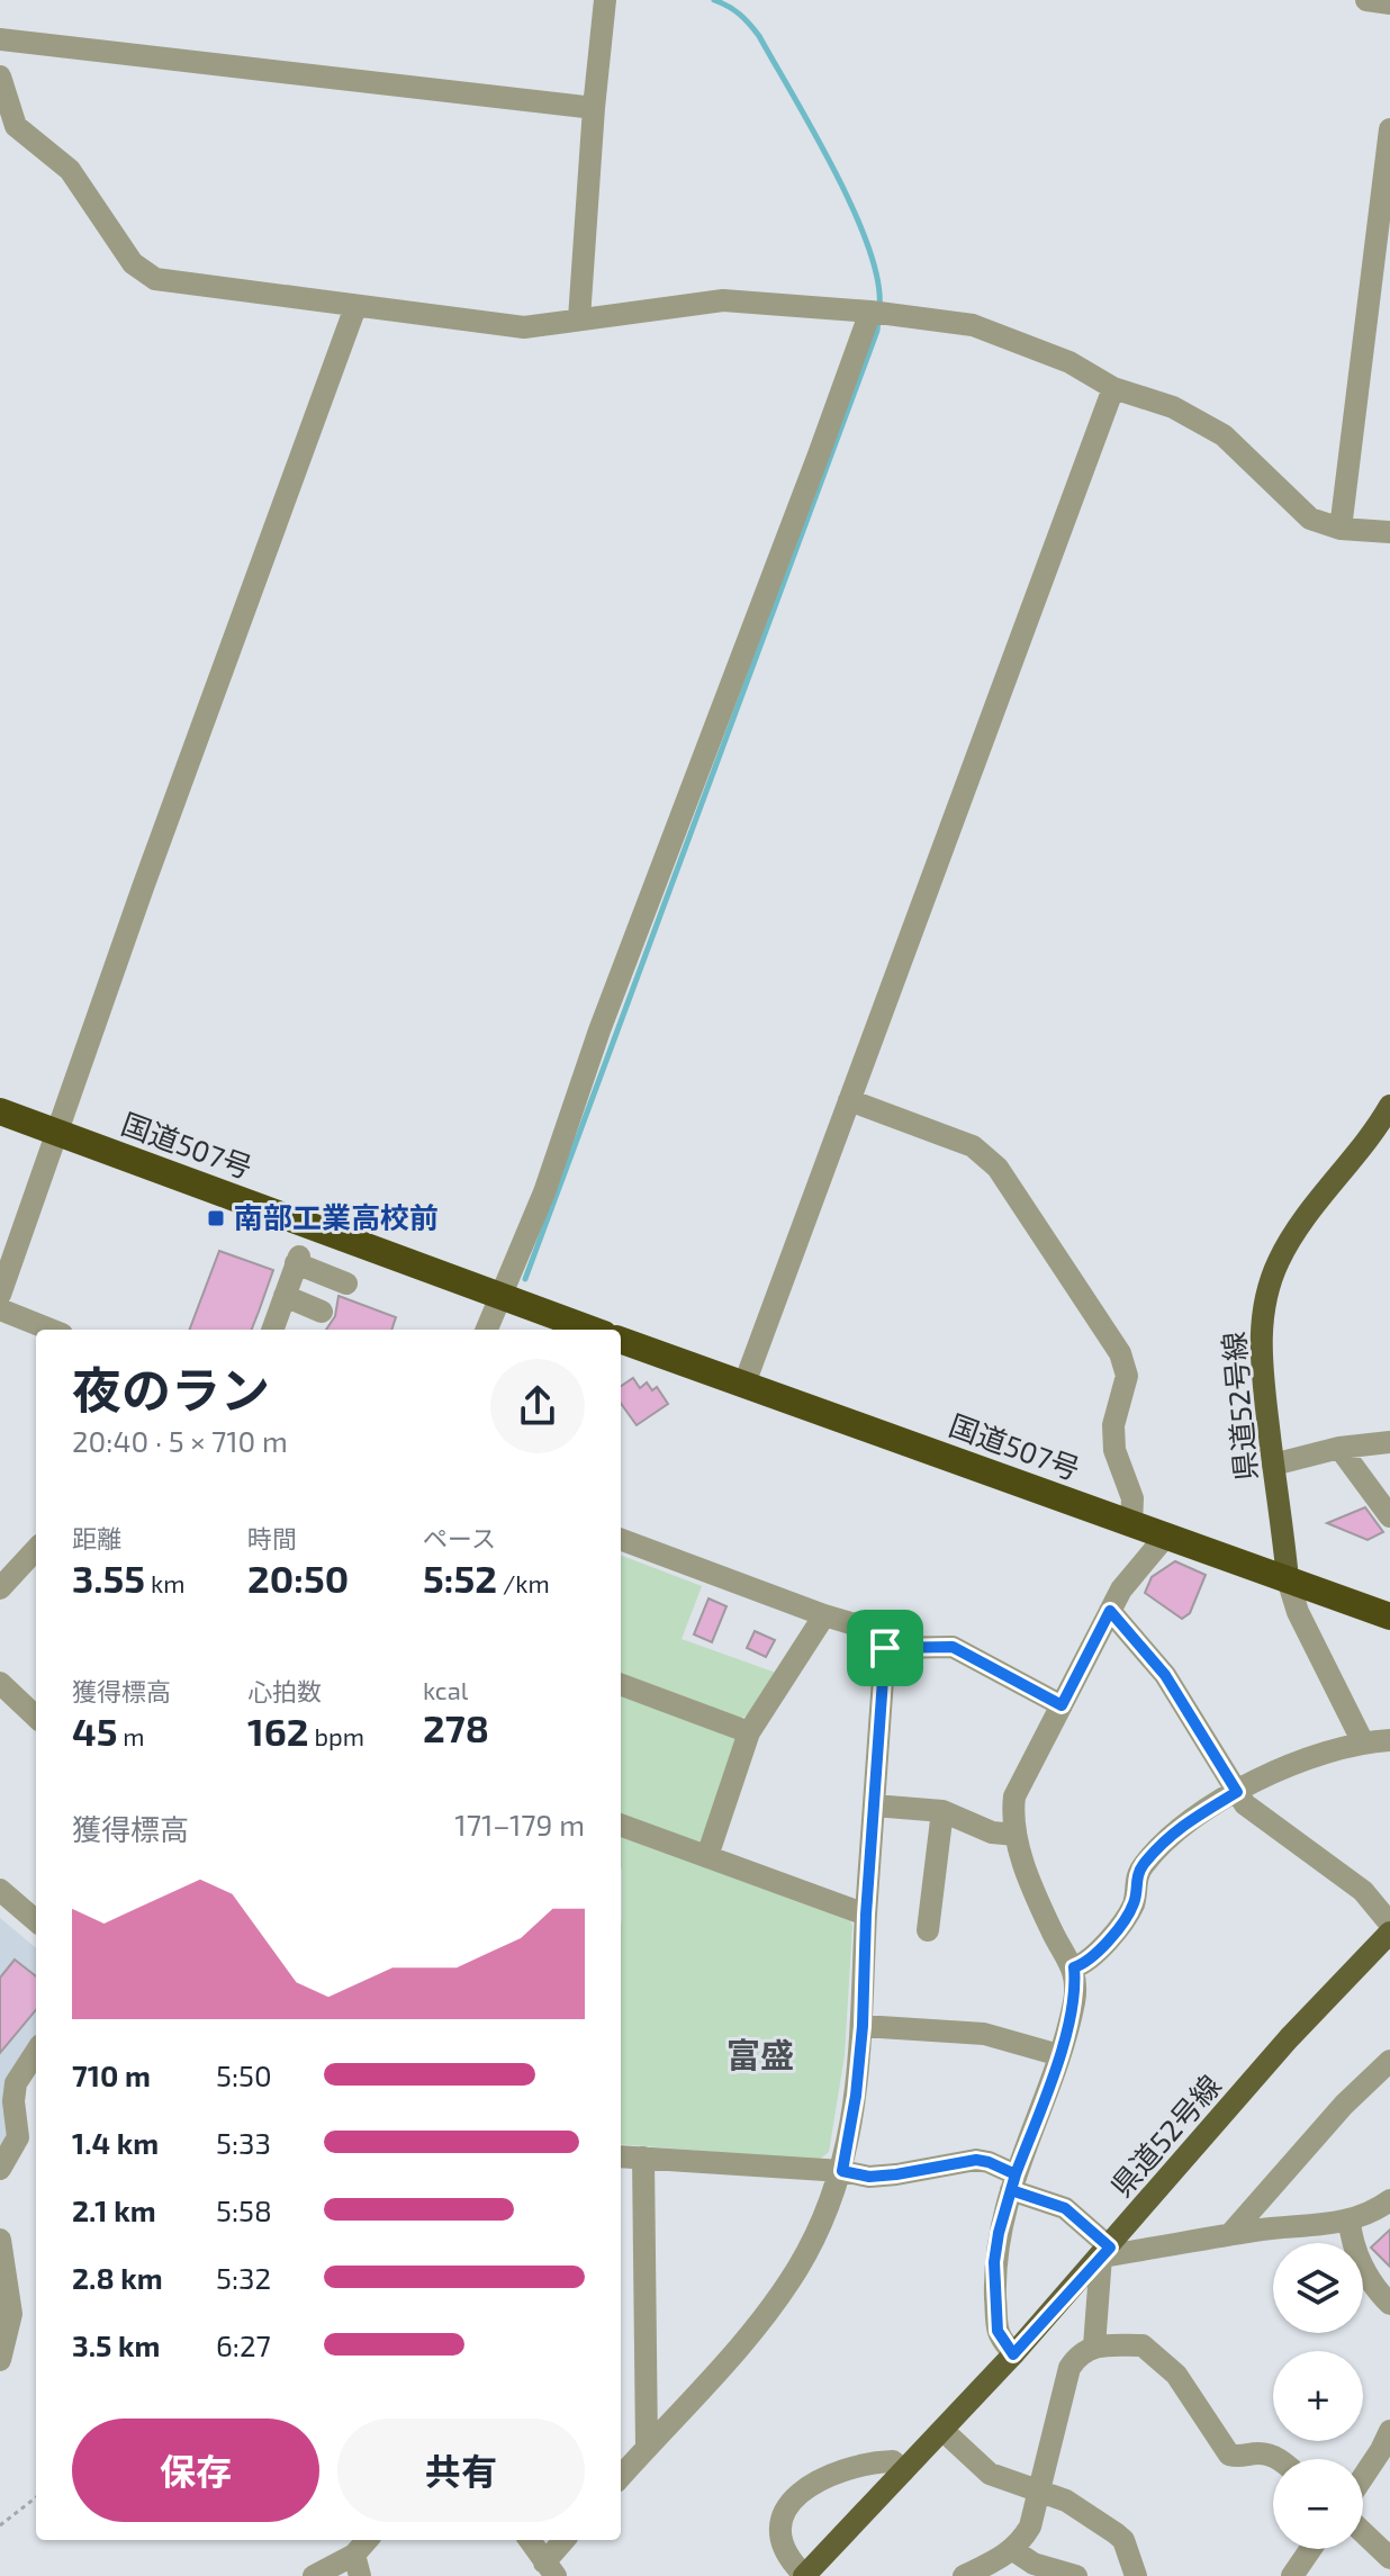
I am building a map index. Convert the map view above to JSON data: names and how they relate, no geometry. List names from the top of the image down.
{
  "streets": {
    "highway": ["国道507号"],
    "main road": ["県道52号線"]
  },
  "crossings": [
    ["国道507号", "県道52号線"]
  ],
  "districts": ["富盛"],
  "places": {
    "transit": ["南部工業高校前"]
  },
  "page": {
    "heading": ["夜のラン", "20:40 · 5 × 710 m"],
    "stats": [
      ["距離", "3.55 km"],
      ["時間", "20:50"],
      ["ペース", "5:52 /km"],
      ["獲得標高", "45 m"],
      ["心拍数", "162 bpm"],
      ["kcal", "278"]
    ],
    "chart": ["獲得標高", "171–179 m"],
    "list": [
      {
        "name": "710 m",
        "note": "5:50"
      },
      {
        "name": "1.4 km",
        "note": "5:33"
      },
      {
        "name": "2.1 km",
        "note": "5:58"
      },
      {
        "name": "2.8 km",
        "note": "5:32"
      },
      {
        "name": "3.5 km",
        "note": "6:27"
      }
    ],
    "map_buttons": ["+", "−"],
    "buttons": ["保存", "共有"]
  }
}
